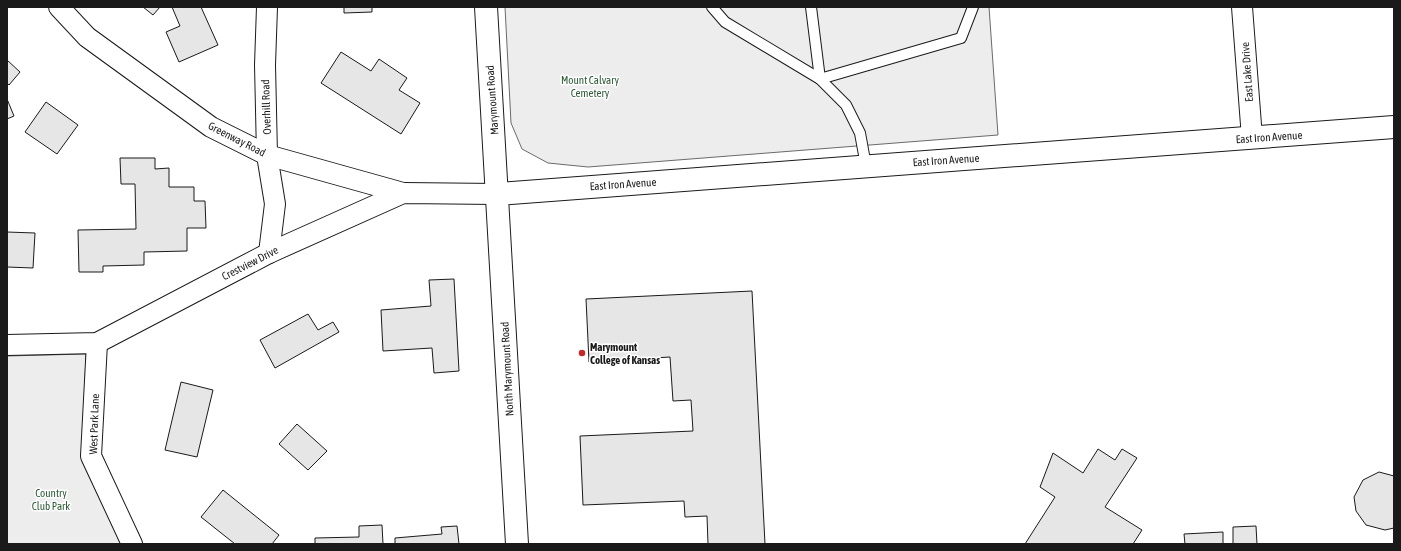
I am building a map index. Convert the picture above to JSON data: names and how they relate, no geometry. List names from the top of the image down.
{
  "streets": {
    "street": [
      "East Lake Drive",
      "Marymount Road",
      "Overhill Road",
      "East Iron Avenue",
      "Greenway Road",
      "Crestview Drive",
      "North Marymount Road",
      "West Park Lane"
    ]
  },
  "crossings": [
    ["East Lake Drive", "East Iron Avenue"],
    ["Marymount Road", "East Iron Avenue"],
    ["Marymount Road", "Crestview Drive"],
    ["Marymount Road", "North Marymount Road"],
    ["Overhill Road", "Greenway Road"],
    ["Overhill Road", "Crestview Drive"],
    ["East Iron Avenue", "Crestview Drive"],
    ["East Iron Avenue", "North Marymount Road"],
    ["Greenway Road", "Crestview Drive"],
    ["Crestview Drive", "North Marymount Road"],
    ["Crestview Drive", "West Park Lane"]
  ],
  "parks": ["Mount Calvary Cemetery", "Country Club Park"],
  "places": ["Marymount College of Kansas"]
}
